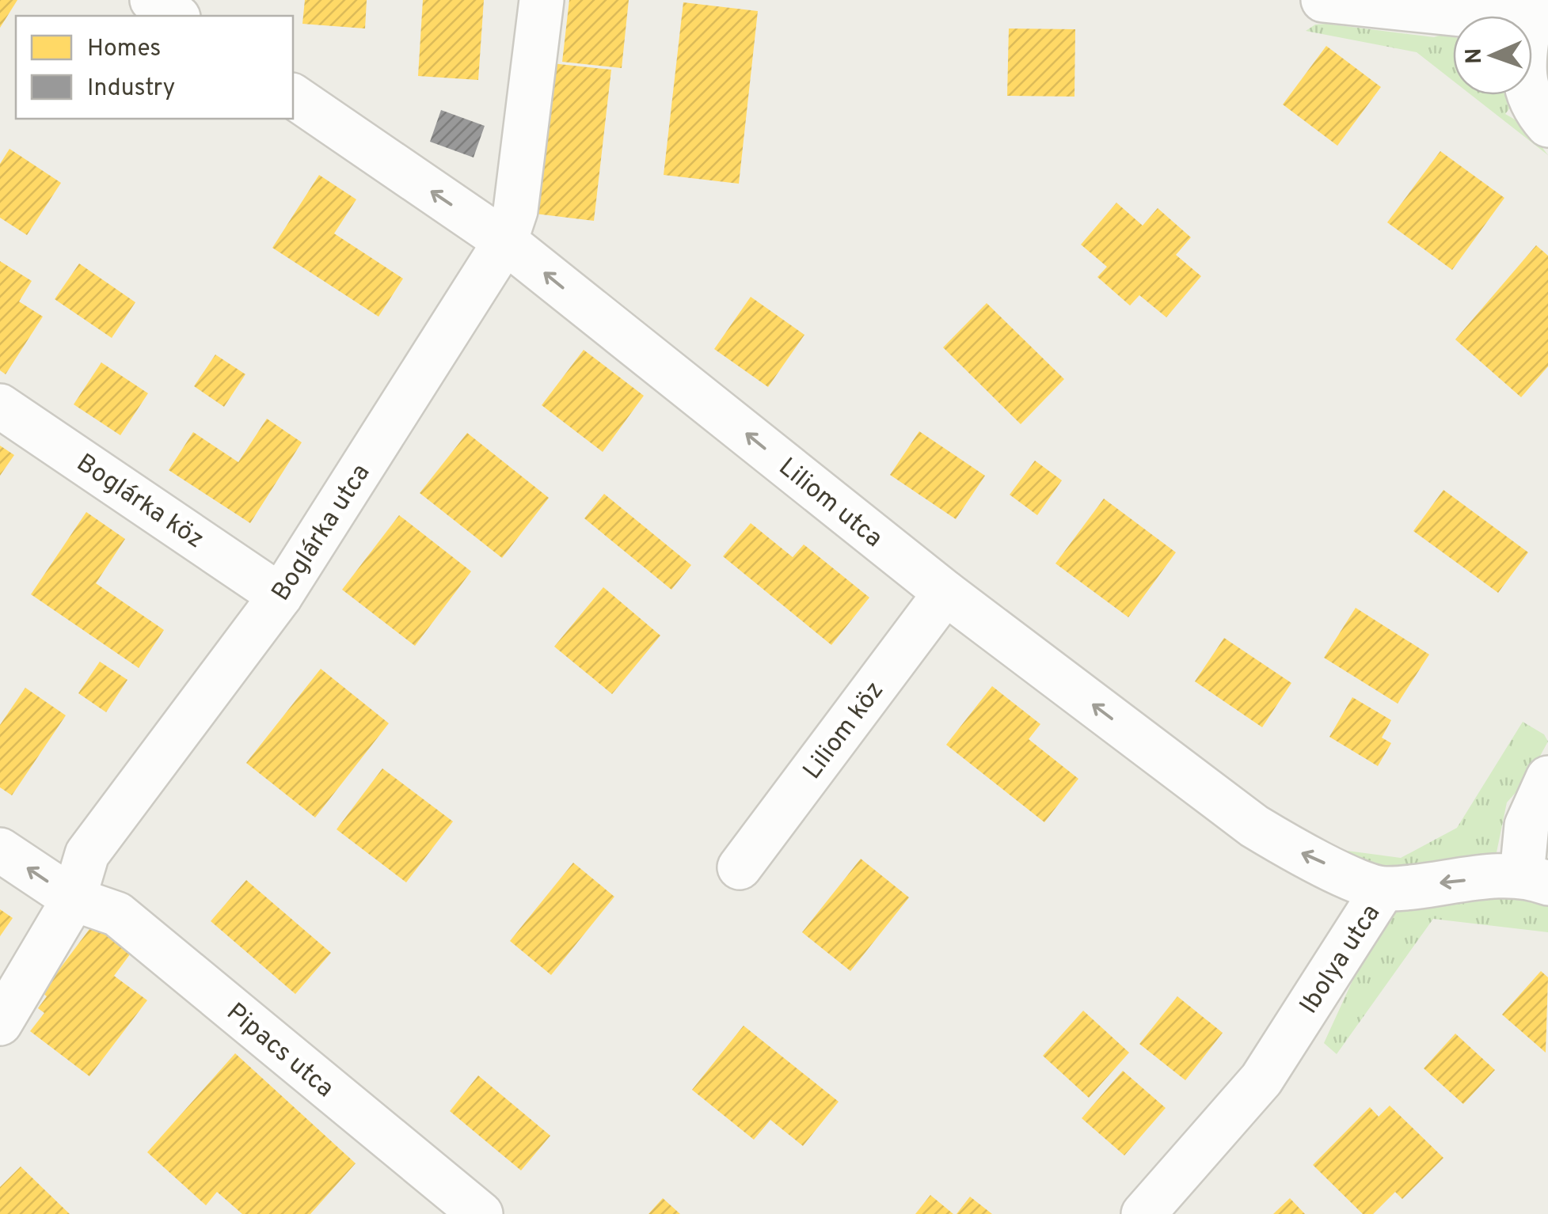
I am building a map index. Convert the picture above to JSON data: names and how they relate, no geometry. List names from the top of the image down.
{
  "streets": {
    "street": [
      "Boglárka köz",
      "Liliom utca",
      "Boglárka utca",
      "Liliom köz",
      "Ibolya utca",
      "Pipacs utca"
    ]
  },
  "crossings": [
    ["Boglárka köz", "Boglárka utca"],
    ["Liliom utca", "Boglárka utca"],
    ["Liliom utca", "Liliom köz"],
    ["Liliom utca", "Ibolya utca"],
    ["Boglárka utca", "Pipacs utca"]
  ],
  "one_way": ["Liliom utca"],
  "legend": ["Homes", "Industry"],
  "north": "left"
}
